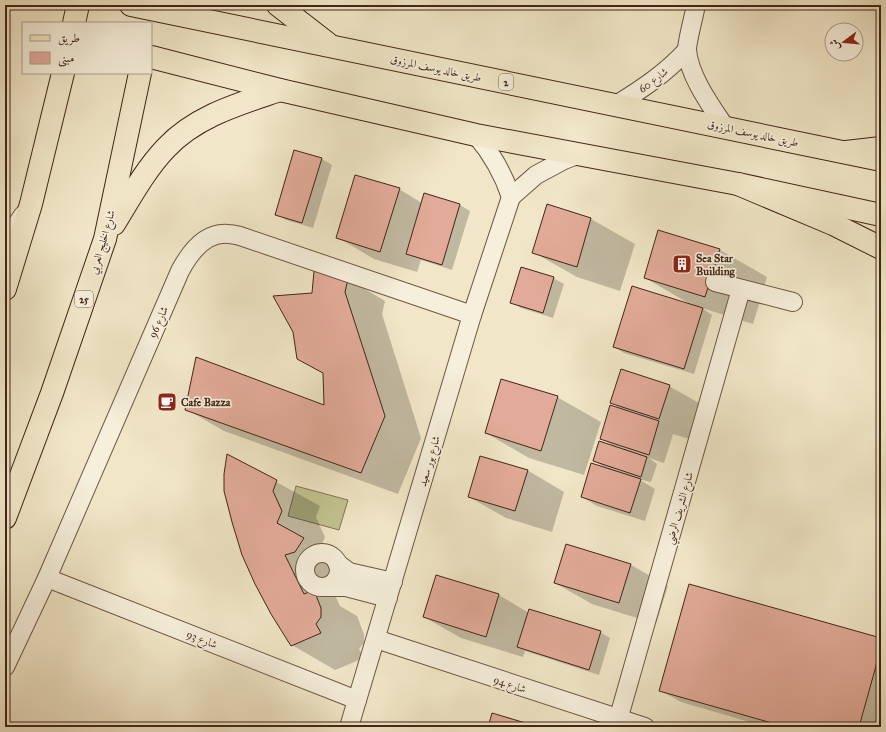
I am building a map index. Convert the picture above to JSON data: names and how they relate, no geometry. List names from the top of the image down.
{
  "streets": {
    "main road": [
      "طريق خالد يوسف المرزوق",
      "2",
      "شارع الخليج العربي",
      "25"
    ],
    "street": [
      "شارع 60",
      "شارع 96",
      "شارع بور سعيد",
      "شارع الشريف الرضي",
      "شارع 93",
      "شارع 94"
    ]
  },
  "crossings": [
    ["طريق خالد يوسف المرزوق", "شارع 60"],
    ["شارع 96", "شارع بور سعيد"],
    ["شارع 96", "شارع 93"],
    ["شارع بور سعيد", "شارع 93"],
    ["شارع بور سعيد", "شارع 94"],
    ["شارع الشريف الرضي", "شارع 94"]
  ],
  "places": {
    "building": ["Sea Star Building"],
    "cafe": ["Cafe Bazza"]
  },
  "legend": ["طريق", "مبنى"],
  "north": "left"
}
